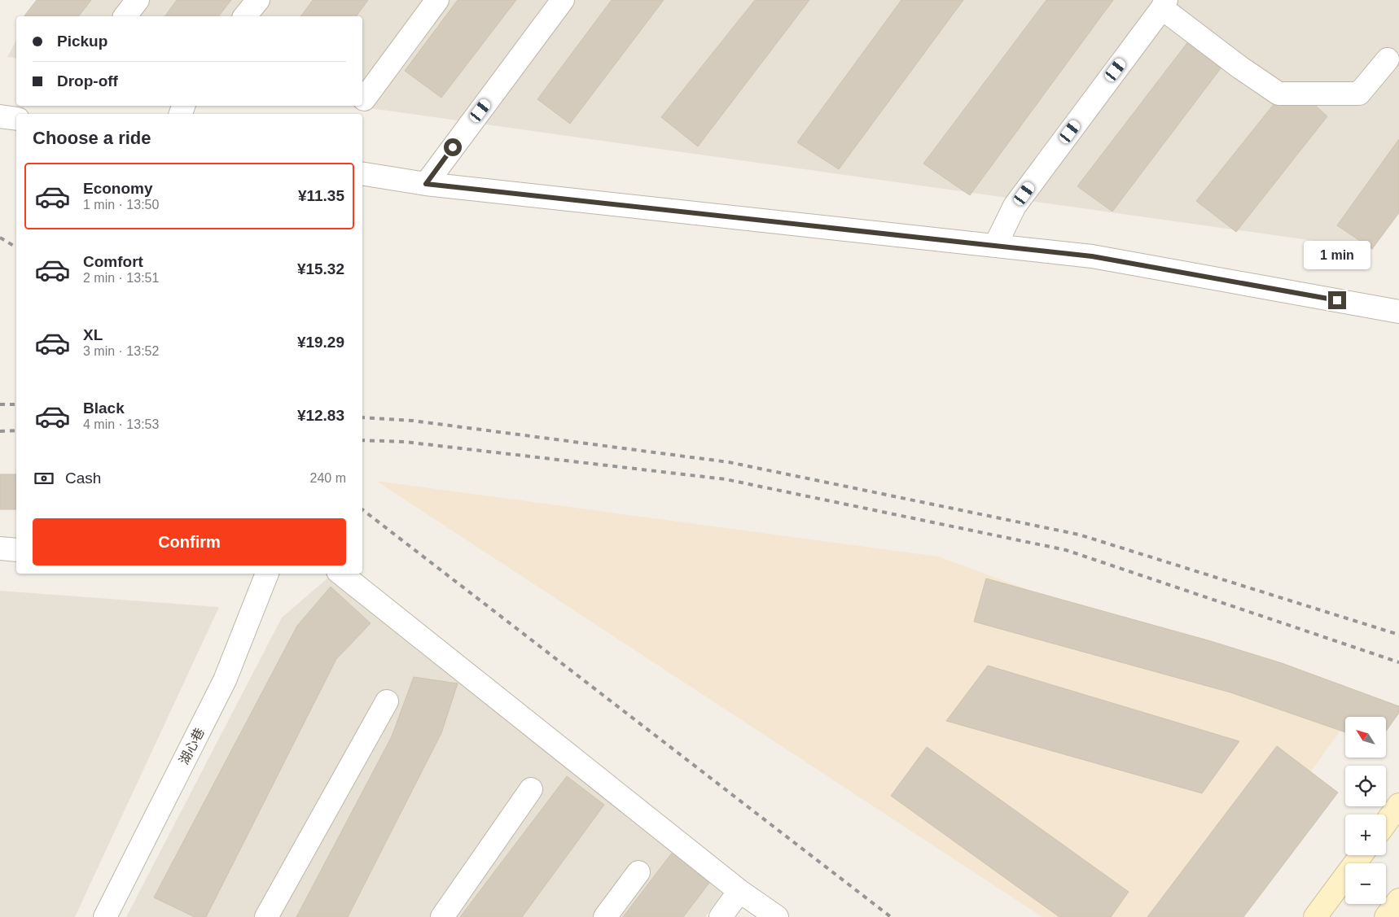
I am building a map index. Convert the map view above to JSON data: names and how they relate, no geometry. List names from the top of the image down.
{
  "streets": {
    "street": ["湖心巷"]
  },
  "north": "top left",
  "page": {
    "banner": ["Pickup", "Drop-off"],
    "heading": "Choose a ride",
    "list": [
      {
        "name": "Economy",
        "note": "1 min · 13:50",
        "value": "¥11.35"
      },
      {
        "name": "Comfort",
        "note": "2 min · 13:51",
        "value": "¥15.32"
      },
      {
        "name": "XL",
        "note": "3 min · 13:52",
        "value": "¥19.29"
      },
      {
        "name": "Black",
        "note": "4 min · 13:53",
        "value": "¥12.83"
      }
    ],
    "bubble": "1 min",
    "pay": ["Cash", "240 m"],
    "buttons": "Confirm",
    "map_buttons": ["+", "−"]
  }
}
